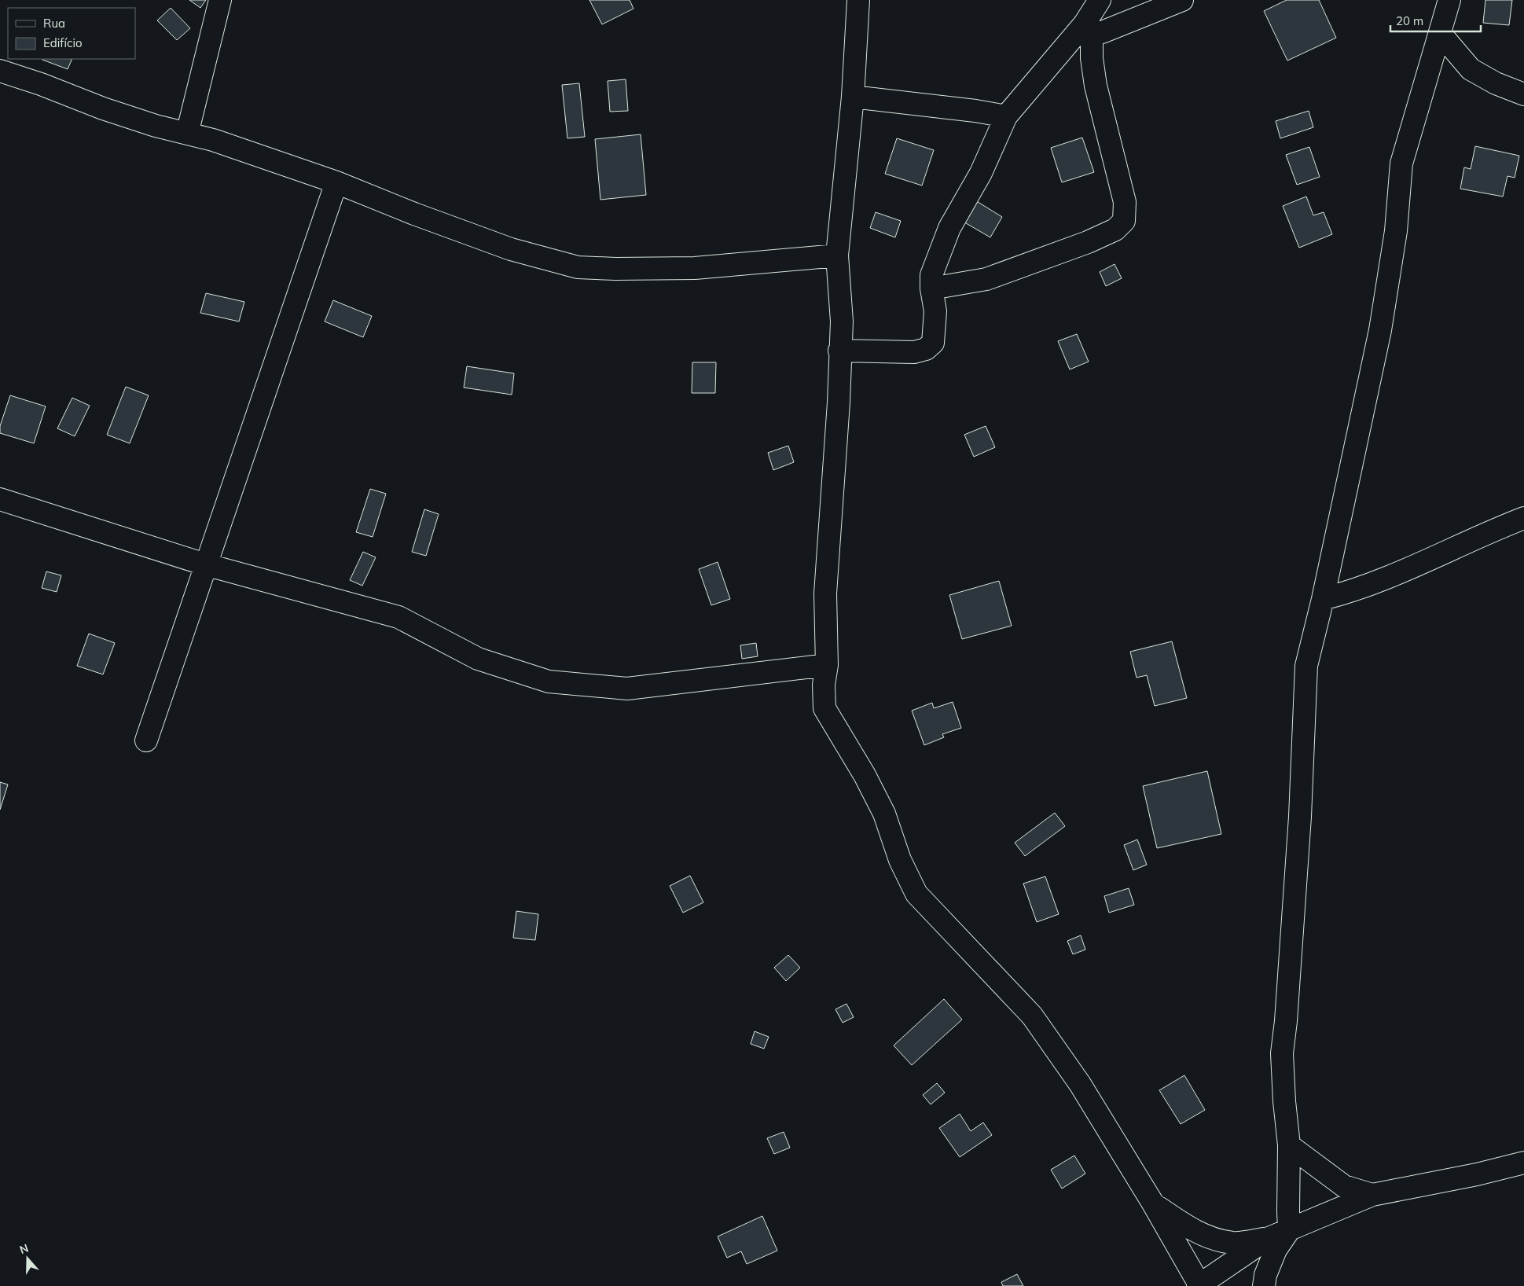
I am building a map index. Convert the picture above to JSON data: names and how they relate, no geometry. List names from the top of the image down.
{
  "legend": ["Rua", "Edifício"],
  "scale_bar": "20 m",
  "north": "top"
}
